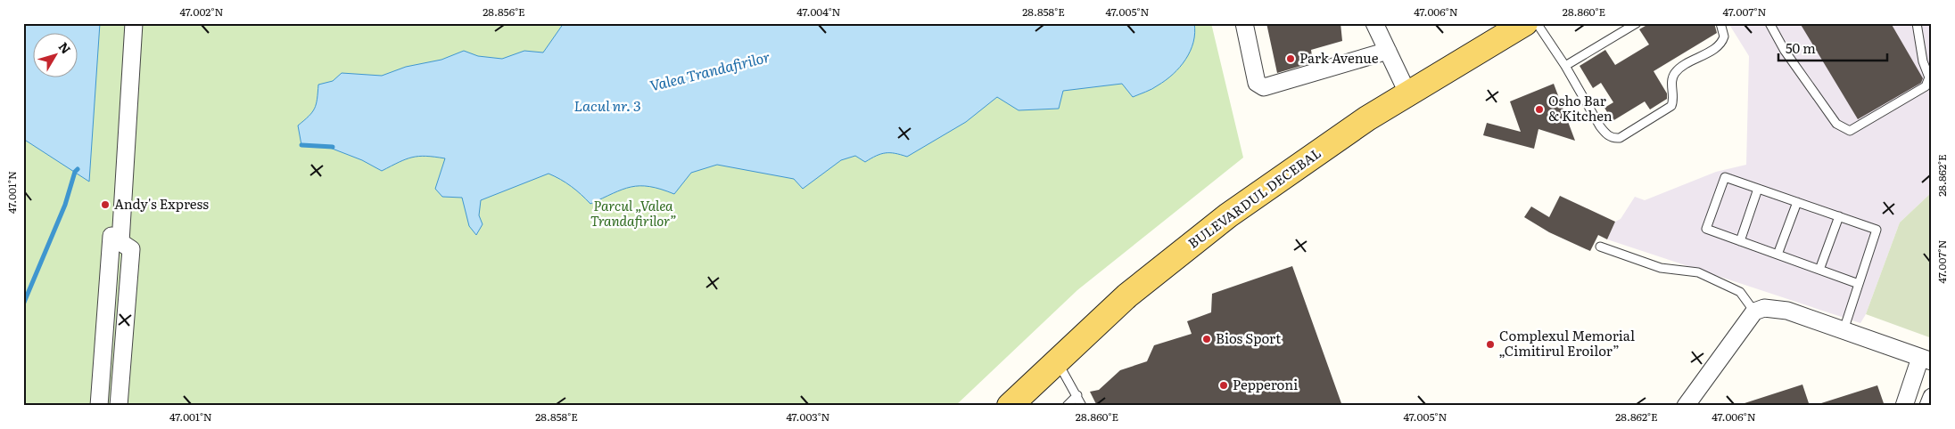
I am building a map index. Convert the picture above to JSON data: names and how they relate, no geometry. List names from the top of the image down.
{
  "streets": {
    "main road": ["BULEVARDUL DECEBAL"]
  },
  "water": ["Valea Trandafirilor", "Lacul nr. 3"],
  "parks": ["Parcul „Valea Trandafirilor”"],
  "places": [
    "Park Avenue",
    "Osho Bar & Kitchen",
    "Andy's Express",
    "Bios Sport",
    "Complexul Memorial „Cimitirul Eroilor”",
    "Pepperoni"
  ],
  "scale_bar": "50 m",
  "north": "top right",
  "coordinates": [
    "47.002°N",
    "28.856°E",
    "47.004°N",
    "28.858°E",
    "47.005°N",
    "47.006°N",
    "28.860°E",
    "47.007°N",
    "28.862°E",
    "47.001°N",
    "47.003°N"
  ]
}
